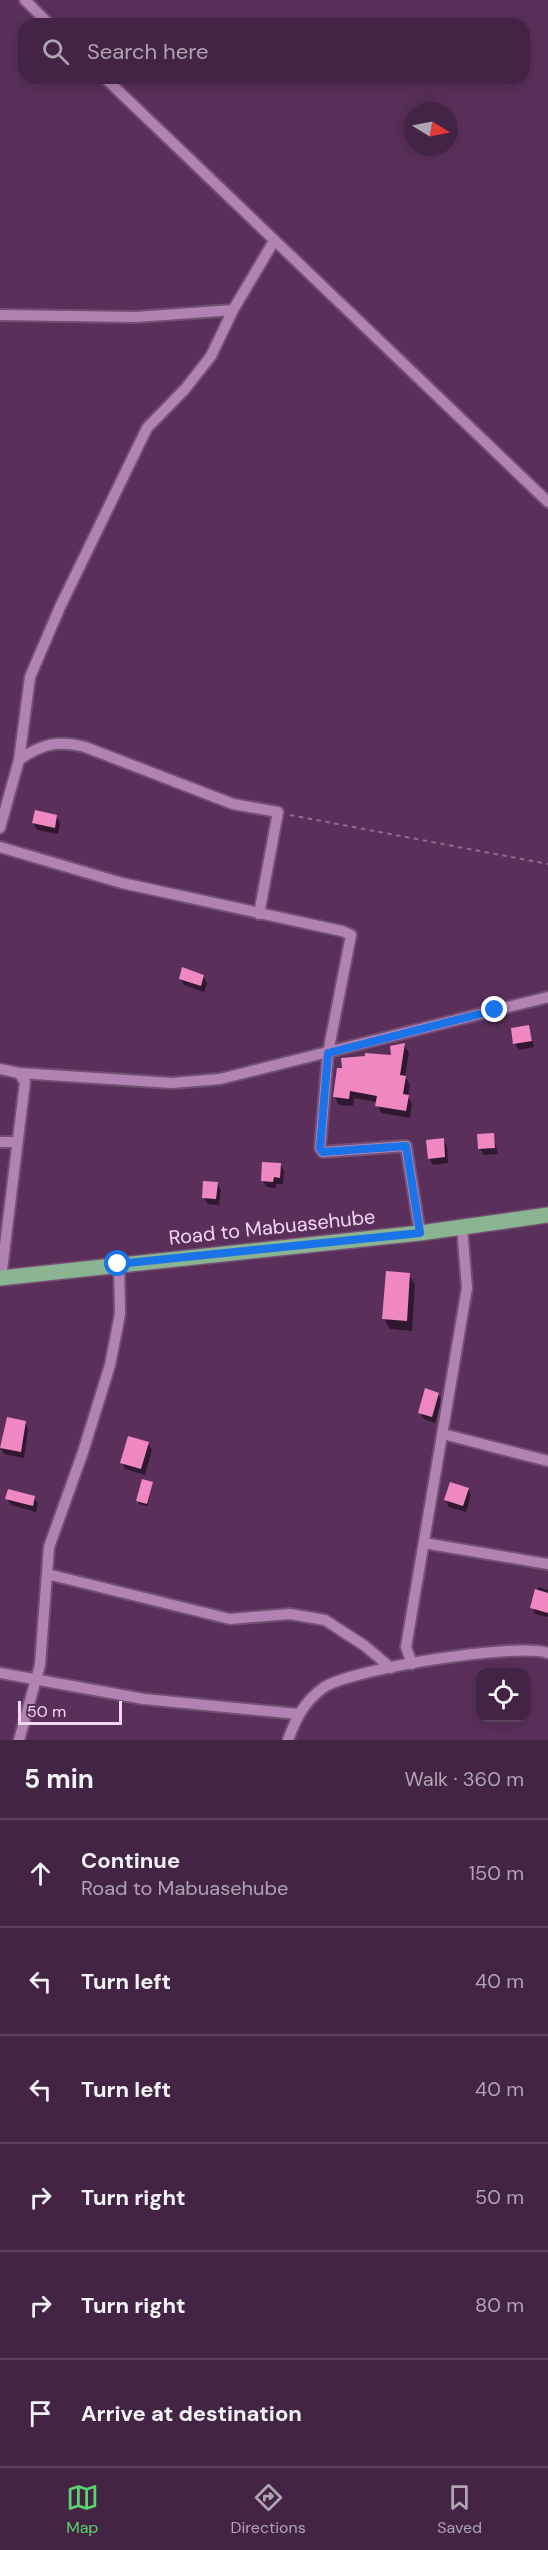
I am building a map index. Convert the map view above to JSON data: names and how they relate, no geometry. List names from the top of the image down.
{
  "streets": {
    "main road": ["Road to Mabuasehube"]
  },
  "scale_bar": "50 m",
  "north": "right",
  "page": {
    "search": "Search here",
    "scale": "50 m",
    "heading": ["5 min", "Walk · 360 m"],
    "list": [
      ["Continue", "Road to Mabuasehube", "150 m"],
      ["Turn left", "40 m"],
      ["Turn left", "40 m"],
      ["Turn right", "50 m"],
      ["Turn right", "80 m"],
      "Arrive at destination"
    ],
    "nav": ["Map", "Directions", "Saved"]
  }
}
